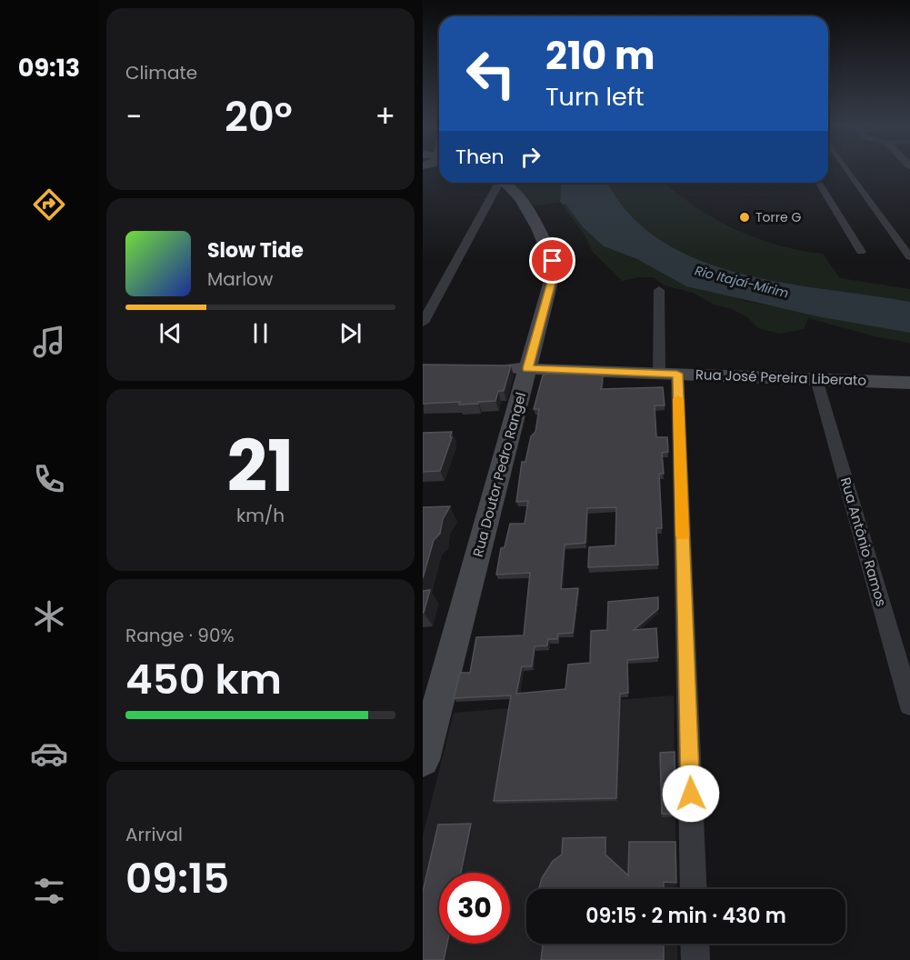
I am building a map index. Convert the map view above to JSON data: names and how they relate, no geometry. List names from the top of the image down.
{
  "streets": {
    "main road": ["Rua José Pereira Liberato", "Rua Doutor Pedro Rangel"],
    "street": ["Rua Antônio Ramos"]
  },
  "crossings": [
    ["Rua José Pereira Liberato", "Rua Doutor Pedro Rangel"],
    ["Rua José Pereira Liberato", "Rua Antônio Ramos"]
  ],
  "water": ["Rio Itajaí-Mirim"],
  "places": ["Torre G"],
  "page": {
    "tabs": "09:13",
    "tile": [
      "Climate",
      ["21", "km/h"],
      ["Range · 90%", "450 km"],
      ["Arrival", "09:15"]
    ],
    "turn": ["210 m", "Turn left"],
    "heat": ["−", "20°", "+"],
    "then": "Then",
    "song": ["Slow Tide", "Marlow"],
    "limit": "30",
    "trip": "09:15 · 2 min · 430 m"
  }
}
